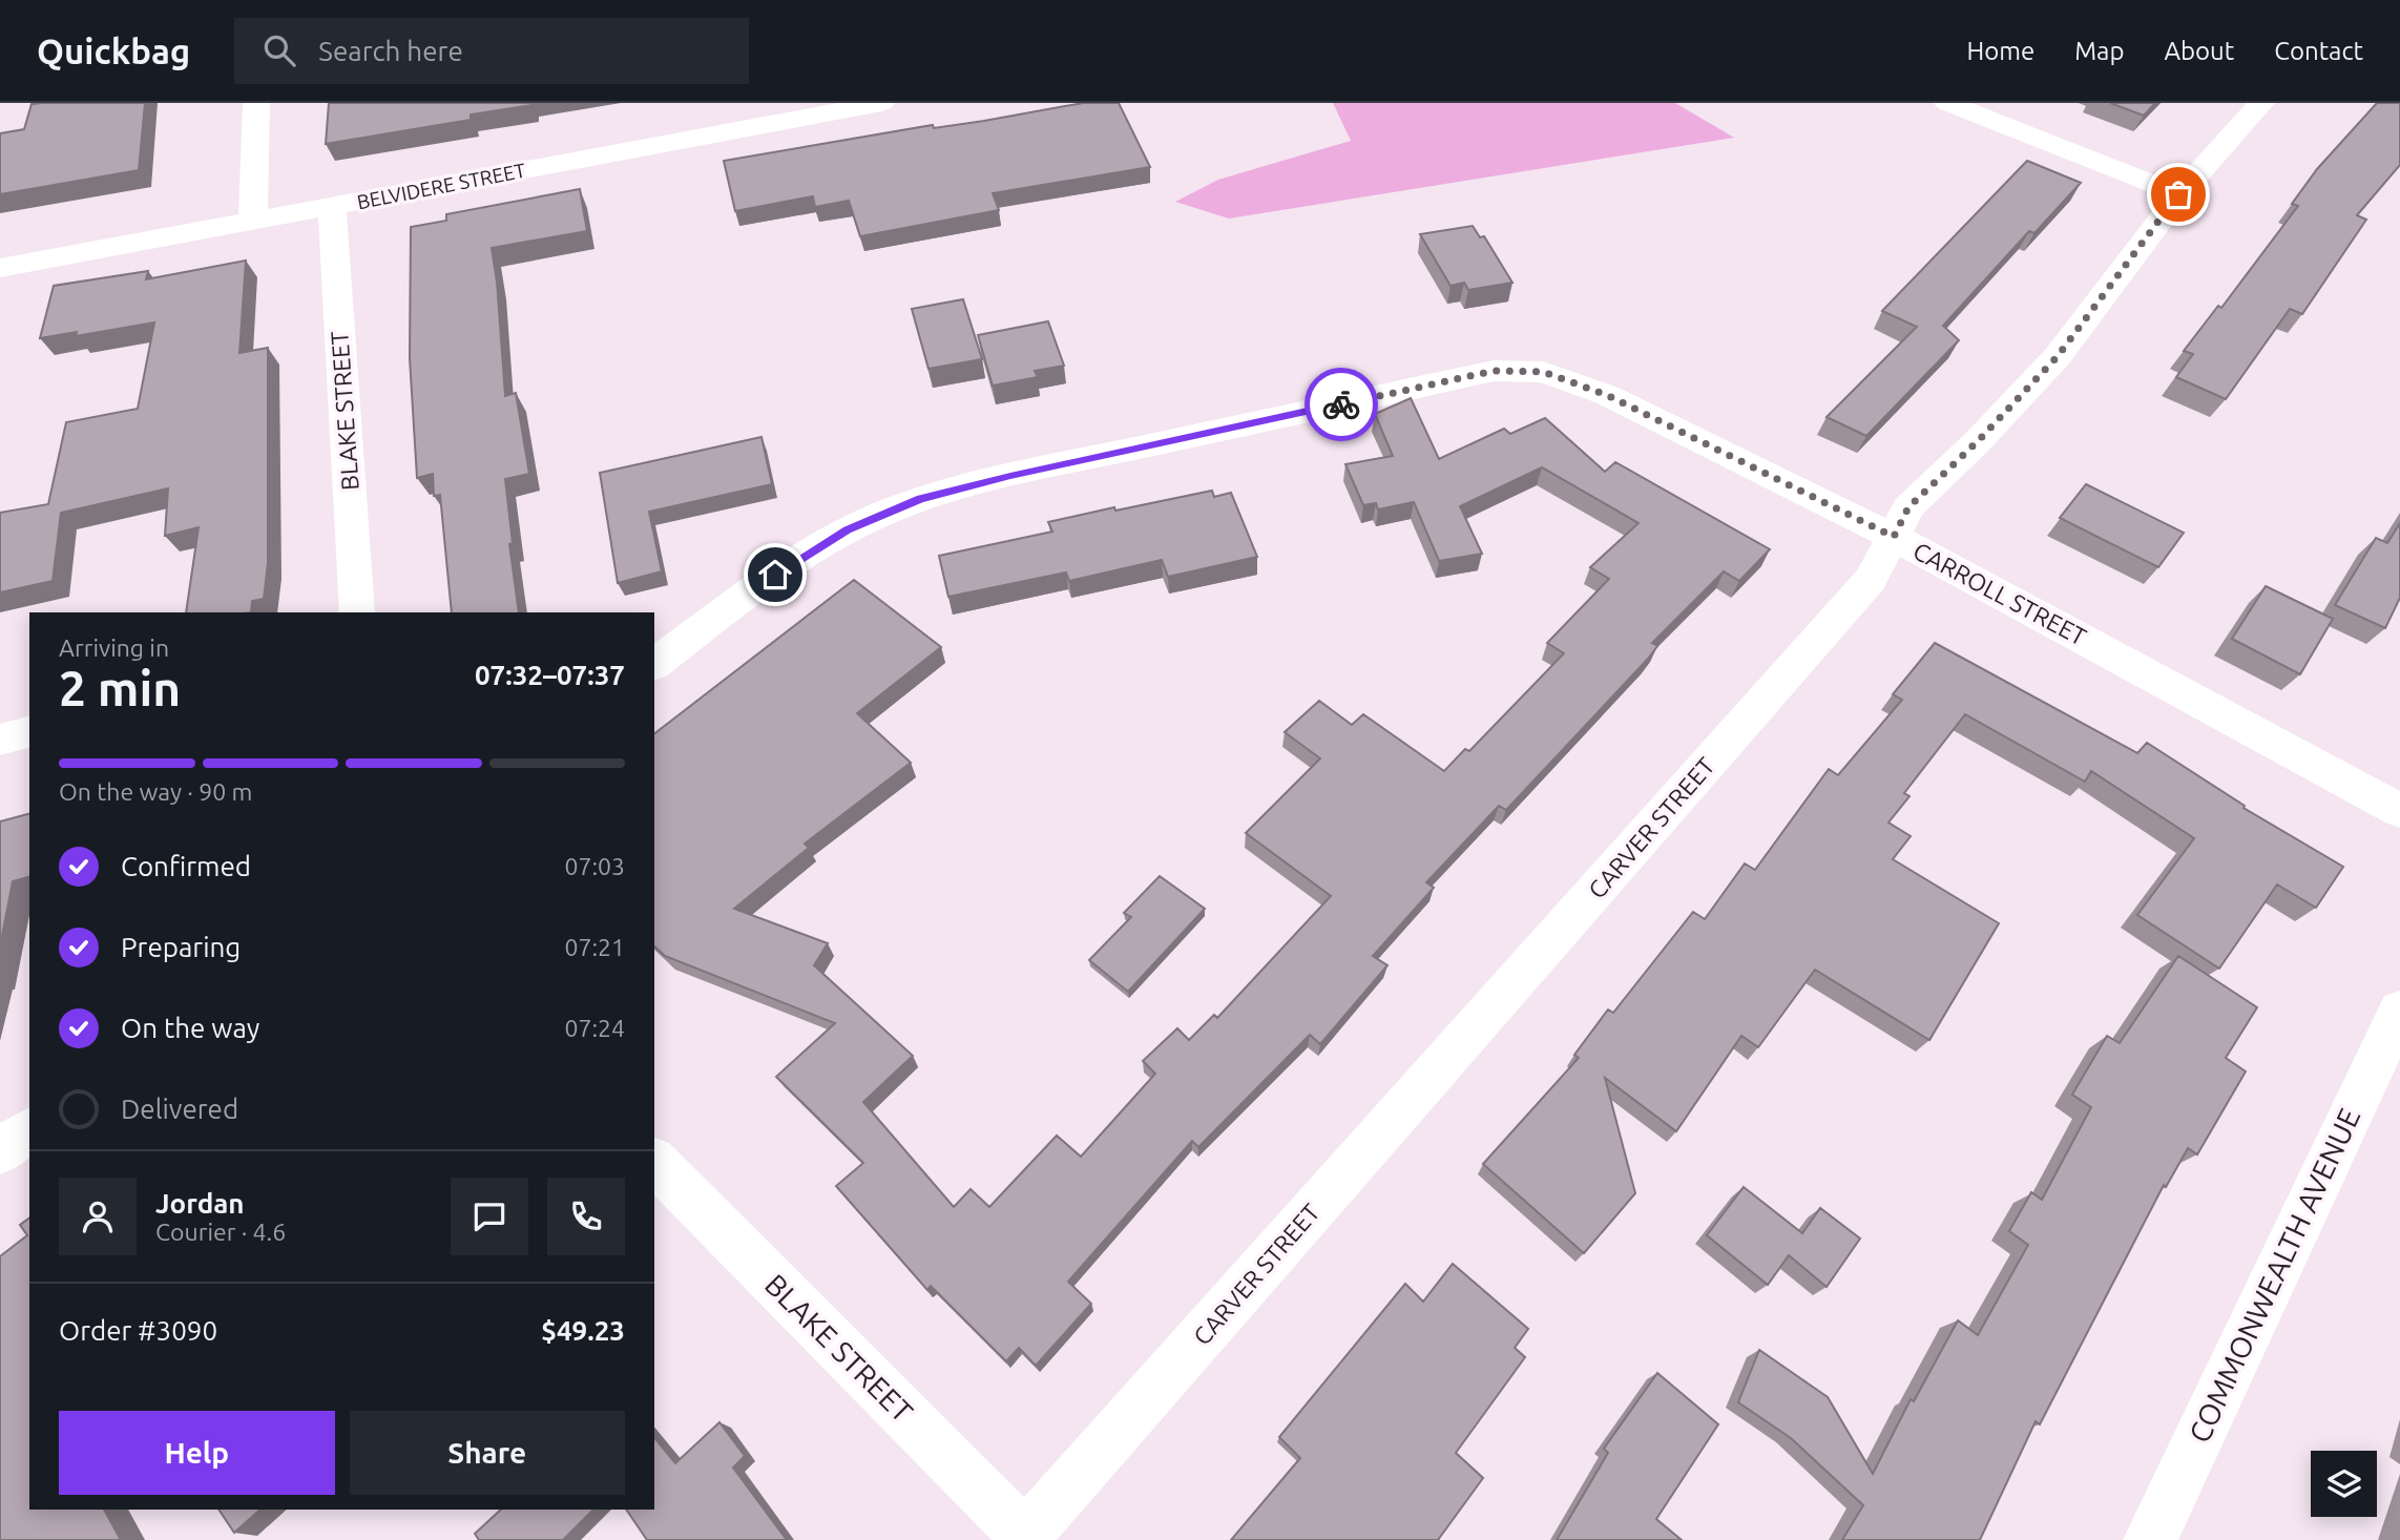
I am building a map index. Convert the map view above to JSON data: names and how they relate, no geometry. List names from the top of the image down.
{
  "streets": {
    "street": [
      "BELVIDERE STREET",
      "BLAKE STREET",
      "CARROLL STREET",
      "CARVER STREET",
      "COMMONWEALTH AVENUE"
    ]
  },
  "crossings": [
    ["BELVIDERE STREET", "BLAKE STREET"],
    ["BLAKE STREET", "CARVER STREET"],
    ["CARROLL STREET", "CARVER STREET"]
  ],
  "page": {
    "header": "Quickbag",
    "search": "Search here",
    "nav": [
      "Home",
      "Map",
      "About",
      "Contact"
    ],
    "heading": ["2 min", "Arriving in", "07:32–07:37"],
    "panel": [
      "Jordan",
      "Courier · 4.6",
      "Order #3090",
      "$49.23"
    ],
    "bar": "On the way · 90 m",
    "list": [
      ["Confirmed", "07:03"],
      ["Preparing", "07:21"],
      ["On the way", "07:24"],
      "Delivered"
    ],
    "buttons": ["Help", "Share"]
  }
}
